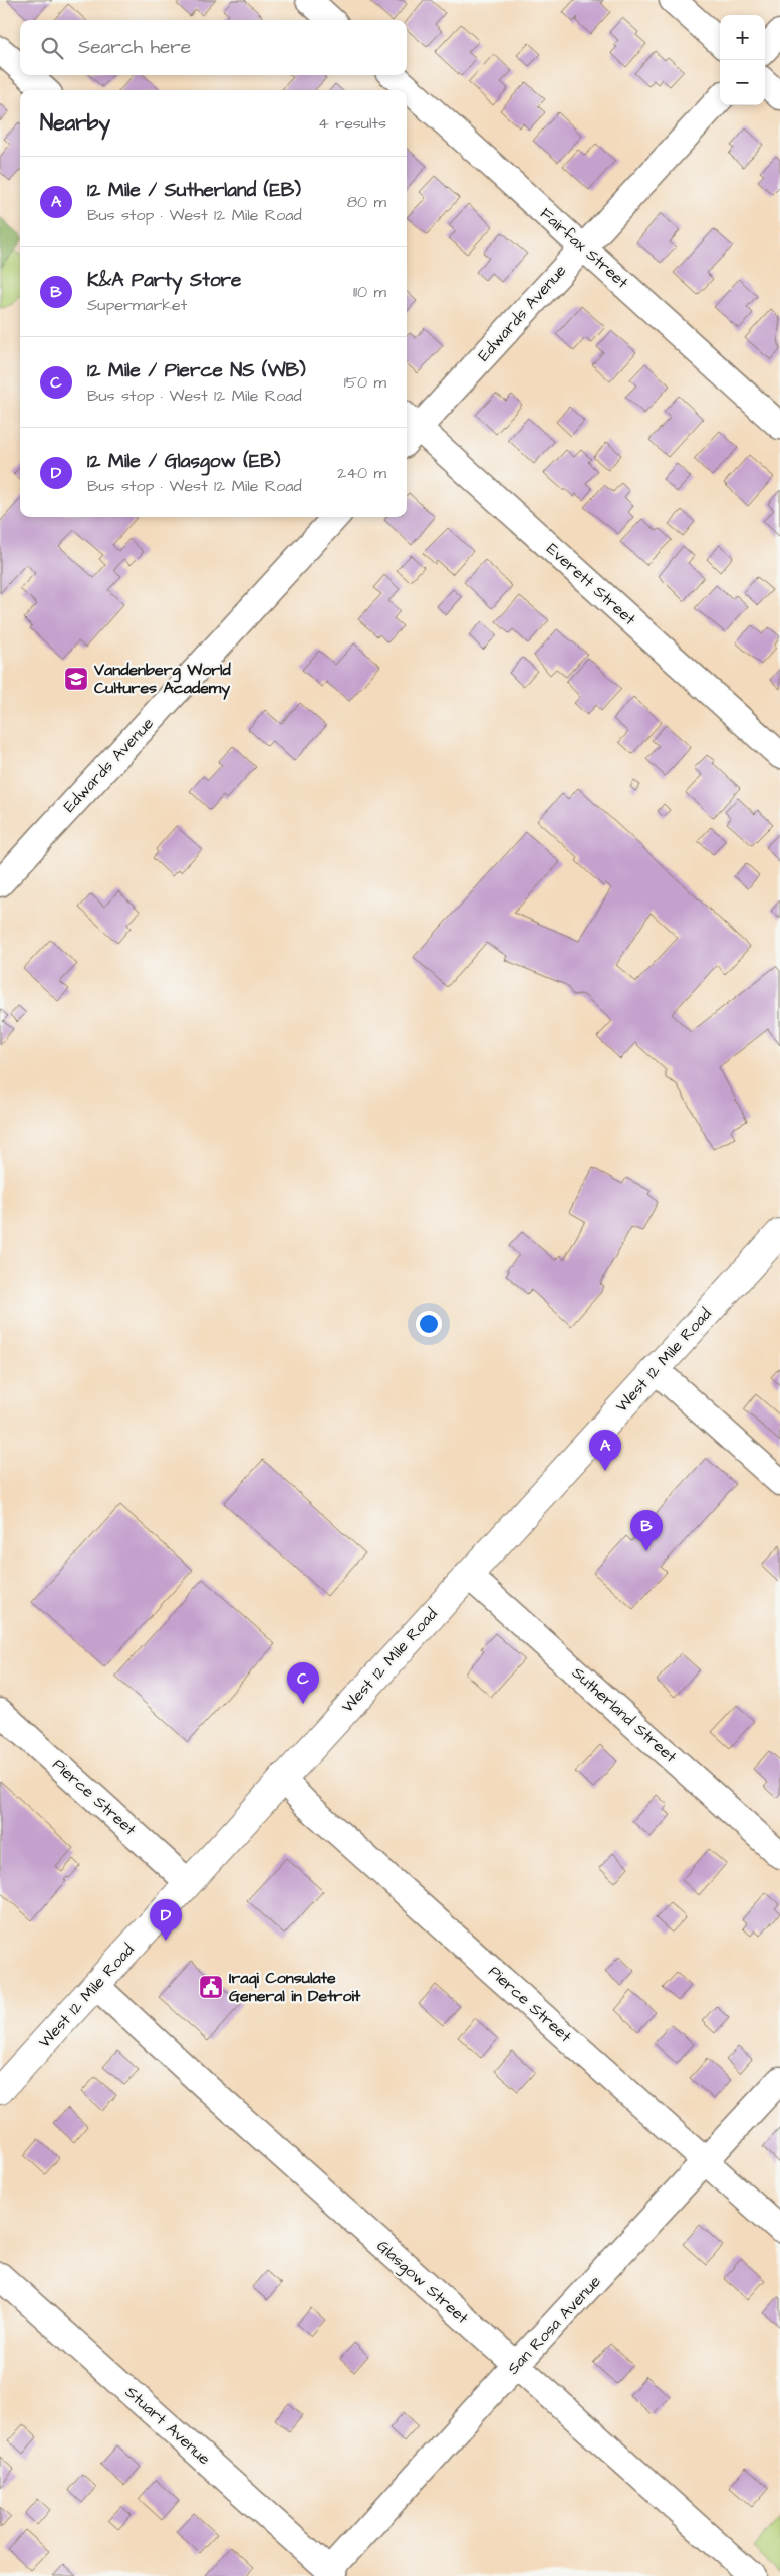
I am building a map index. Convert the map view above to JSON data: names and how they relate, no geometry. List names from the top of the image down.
{
  "streets": {
    "main road": ["West 12 Mile Road"],
    "street": [
      "Fairfax Street",
      "Edwards Avenue",
      "Everett Street",
      "Sutherland Street",
      "Pierce Street",
      "Glasgow Street",
      "San Rosa Avenue",
      "Stuart Avenue"
    ]
  },
  "crossings": [
    ["Fairfax Street", "Edwards Avenue"],
    ["Edwards Avenue", "Everett Street"],
    ["West 12 Mile Road", "Sutherland Street"],
    ["West 12 Mile Road", "Pierce Street"],
    ["West 12 Mile Road", "Glasgow Street"],
    ["Pierce Street", "San Rosa Avenue"],
    ["Glasgow Street", "San Rosa Avenue"],
    ["San Rosa Avenue", "Stuart Avenue"]
  ],
  "places": {
    "school or university": ["Vandenberg World Cultures Academy"],
    "public building": ["Iraqi Consulate General in Detroit"]
  },
  "page": {
    "map_buttons": ["+", "−"],
    "search": "Search here",
    "heading": ["Nearby", "4 results"],
    "list": [
      {
        "mark": "A",
        "name": "12 Mile / Sutherland (EB)",
        "note": "Bus stop · West 12 Mile Road",
        "value": "80 m"
      },
      {
        "mark": "B",
        "name": "K&A Party Store",
        "note": "Supermarket",
        "value": "110 m"
      },
      {
        "mark": "C",
        "name": "12 Mile / Pierce NS (WB)",
        "note": "Bus stop · West 12 Mile Road",
        "value": "150 m"
      },
      {
        "mark": "D",
        "name": "12 Mile / Glasgow (EB)",
        "note": "Bus stop · West 12 Mile Road",
        "value": "240 m"
      }
    ],
    "pins": [
      "A",
      "B",
      "C",
      "D"
    ]
  }
}
